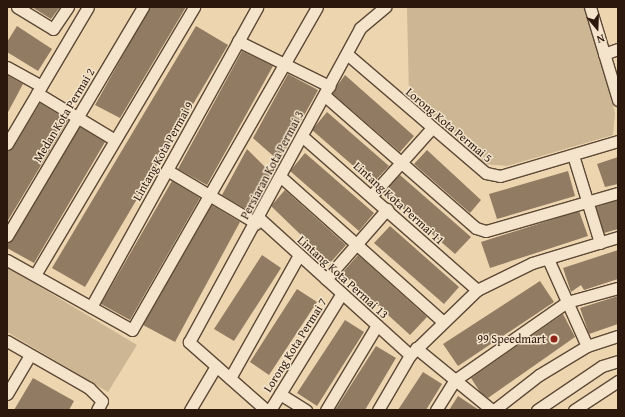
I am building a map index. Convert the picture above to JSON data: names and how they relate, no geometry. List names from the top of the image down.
{
  "streets": {
    "street": [
      "Medan Kota Permai 2",
      "Lorong Kota Permai 5",
      "Lintang Kota Permai 9",
      "Persiaran Kota Permai 3",
      "Lintang Kota Permai 11",
      "Lintang Kota Permai 13",
      "Lorong Kota Permai 7"
    ]
  },
  "crossings": [
    ["Lorong Kota Permai 5", "Persiaran Kota Permai 3"],
    ["Lintang Kota Permai 9", "Lintang Kota Permai 13"],
    ["Persiaran Kota Permai 3", "Lintang Kota Permai 11"],
    ["Persiaran Kota Permai 3", "Lintang Kota Permai 13"],
    ["Lintang Kota Permai 13", "Lorong Kota Permai 7"]
  ],
  "places": ["99 Speedmart"],
  "north": "bottom"
}
